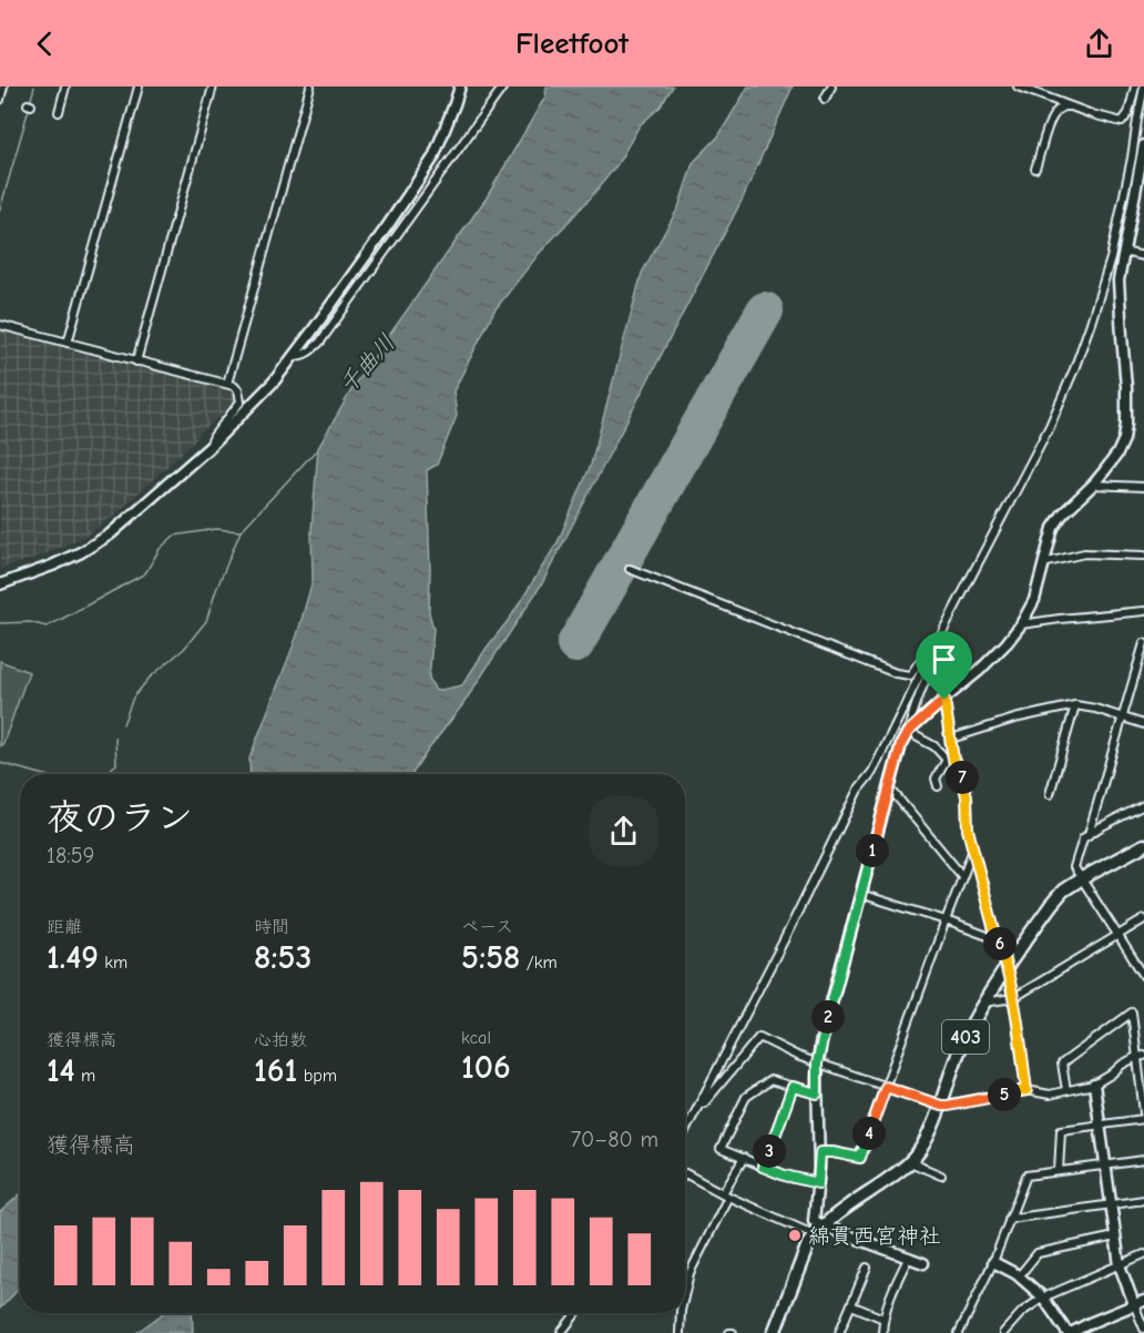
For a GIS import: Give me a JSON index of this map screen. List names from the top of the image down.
{
  "streets": {
    "highway": ["403"]
  },
  "water": ["千曲川"],
  "places": ["綿貫西宮神社"],
  "page": {
    "header": "Fleetfoot",
    "pins": [
      "7",
      "1",
      "6",
      "2",
      "5",
      "4",
      "3"
    ],
    "heading": ["夜のラン", "18:59"],
    "stats": [
      ["距離", "1.49 km"],
      ["時間", "8:53"],
      ["ペース", "5:58 /km"],
      ["獲得標高", "14 m"],
      ["心拍数", "161 bpm"],
      ["kcal", "106"]
    ],
    "chart": ["獲得標高", "70–80 m"]
  }
}
